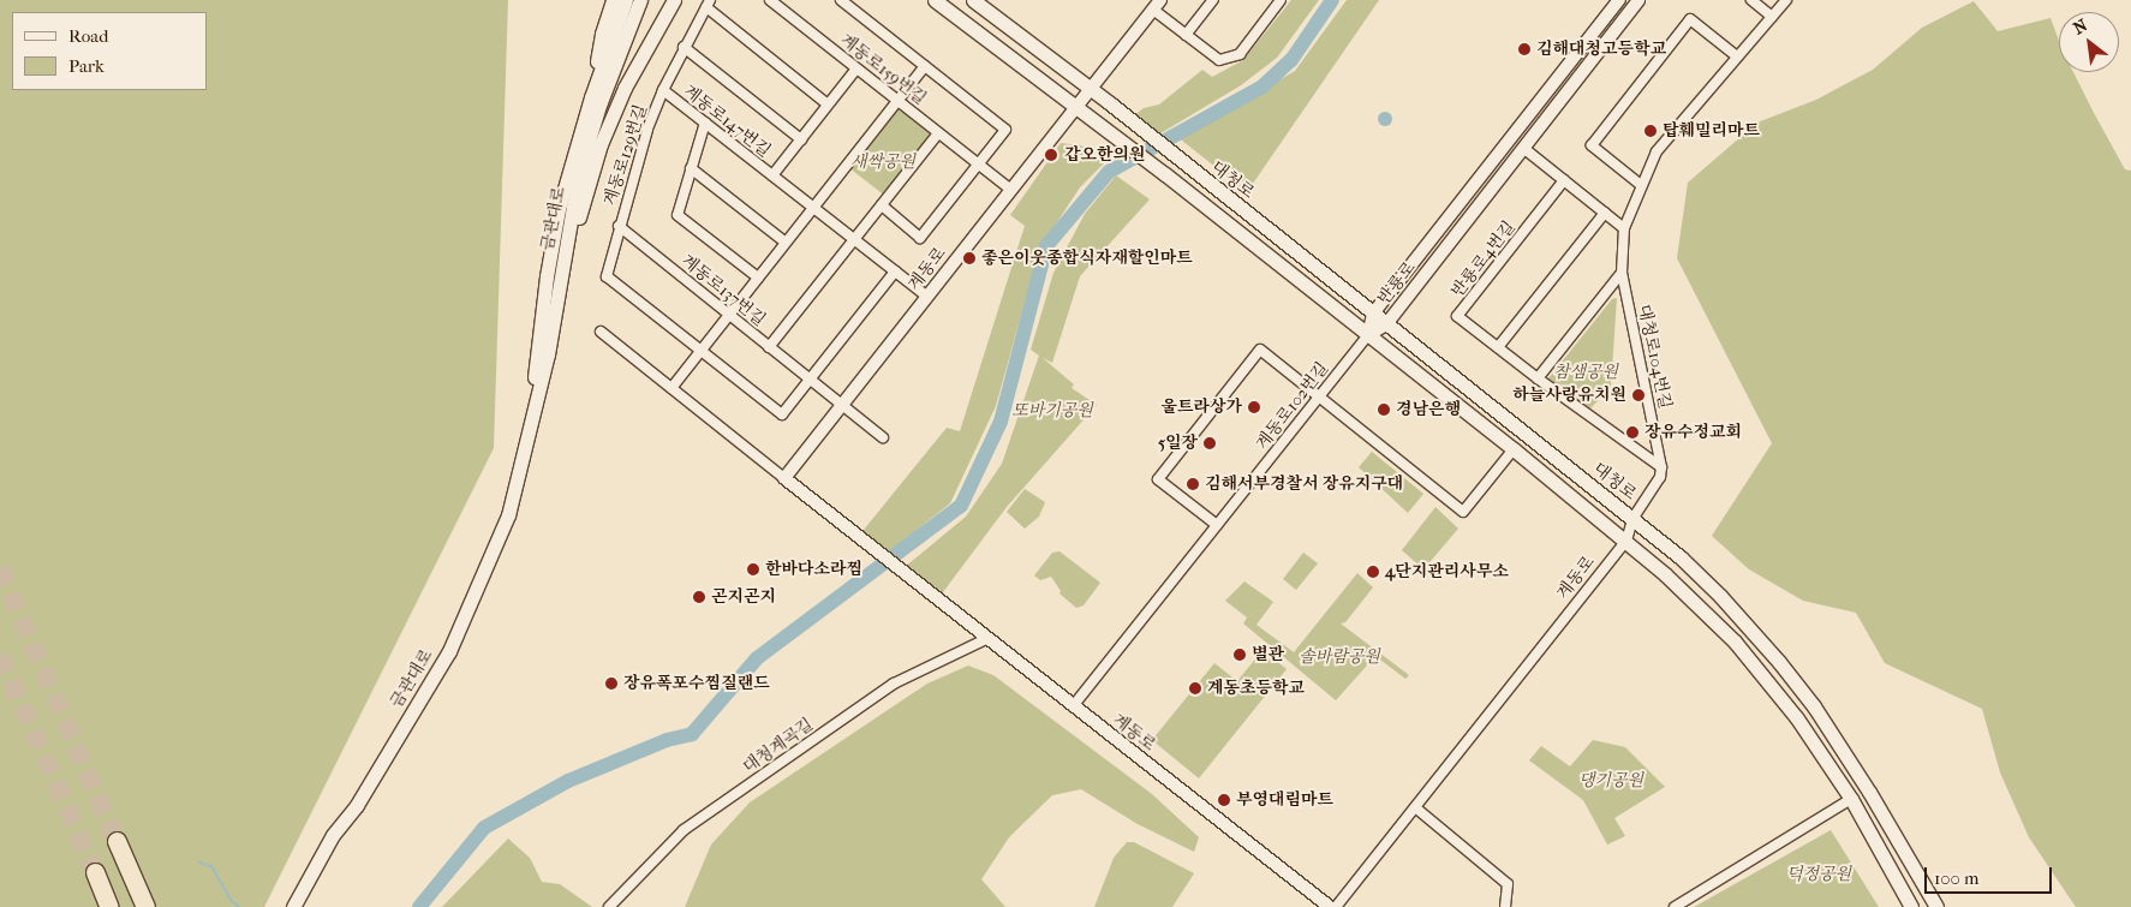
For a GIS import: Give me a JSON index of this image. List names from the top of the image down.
{
  "streets": {
    "main road": ["대청로", "금관대로"],
    "street": [
      "계동로159번길",
      "계동로147번길",
      "계동로129번길",
      "반룡로4번길",
      "계동로",
      "반룡로",
      "계동로137번길",
      "대청로104번길",
      "계동로102번길",
      "대청계곡길"
    ]
  },
  "crossings": [
    ["계동로159번길", "계동로147번길"],
    ["계동로159번길", "계동로"],
    ["계동로147번길", "계동로129번길"],
    ["계동로147번길", "계동로"],
    ["계동로129번길", "계동로137번길"],
    ["대청로", "계동로"],
    ["대청로", "반룡로"],
    ["반룡로4번길", "대청로104번길"],
    ["계동로", "계동로137번길"],
    ["계동로", "계동로102번길"],
    ["계동로", "대청계곡길"],
    ["반룡로", "계동로102번길"]
  ],
  "parks": [
    "새싹공원",
    "참샘공원",
    "또바기공원",
    "솔바람공원",
    "댕기공원",
    "덕정공원"
  ],
  "places": [
    "김해대청고등학교",
    "탑훼밀리마트",
    "갑오한의원",
    "좋은이웃종합식자재할인마트",
    "하늘사랑유치원",
    "울트라상가",
    "경남은행",
    "장유수정교회",
    "5일장",
    "김해서부경찰서 장유지구대",
    "한바다소라찜",
    "4단지관리사무소",
    "곤지곤지",
    "별관",
    "장유폭포수찜질랜드",
    "계동초등학교",
    "부영대림마트"
  ],
  "legend": ["Road", "Park"],
  "scale_bar": "100 m",
  "north": "top left"
}
